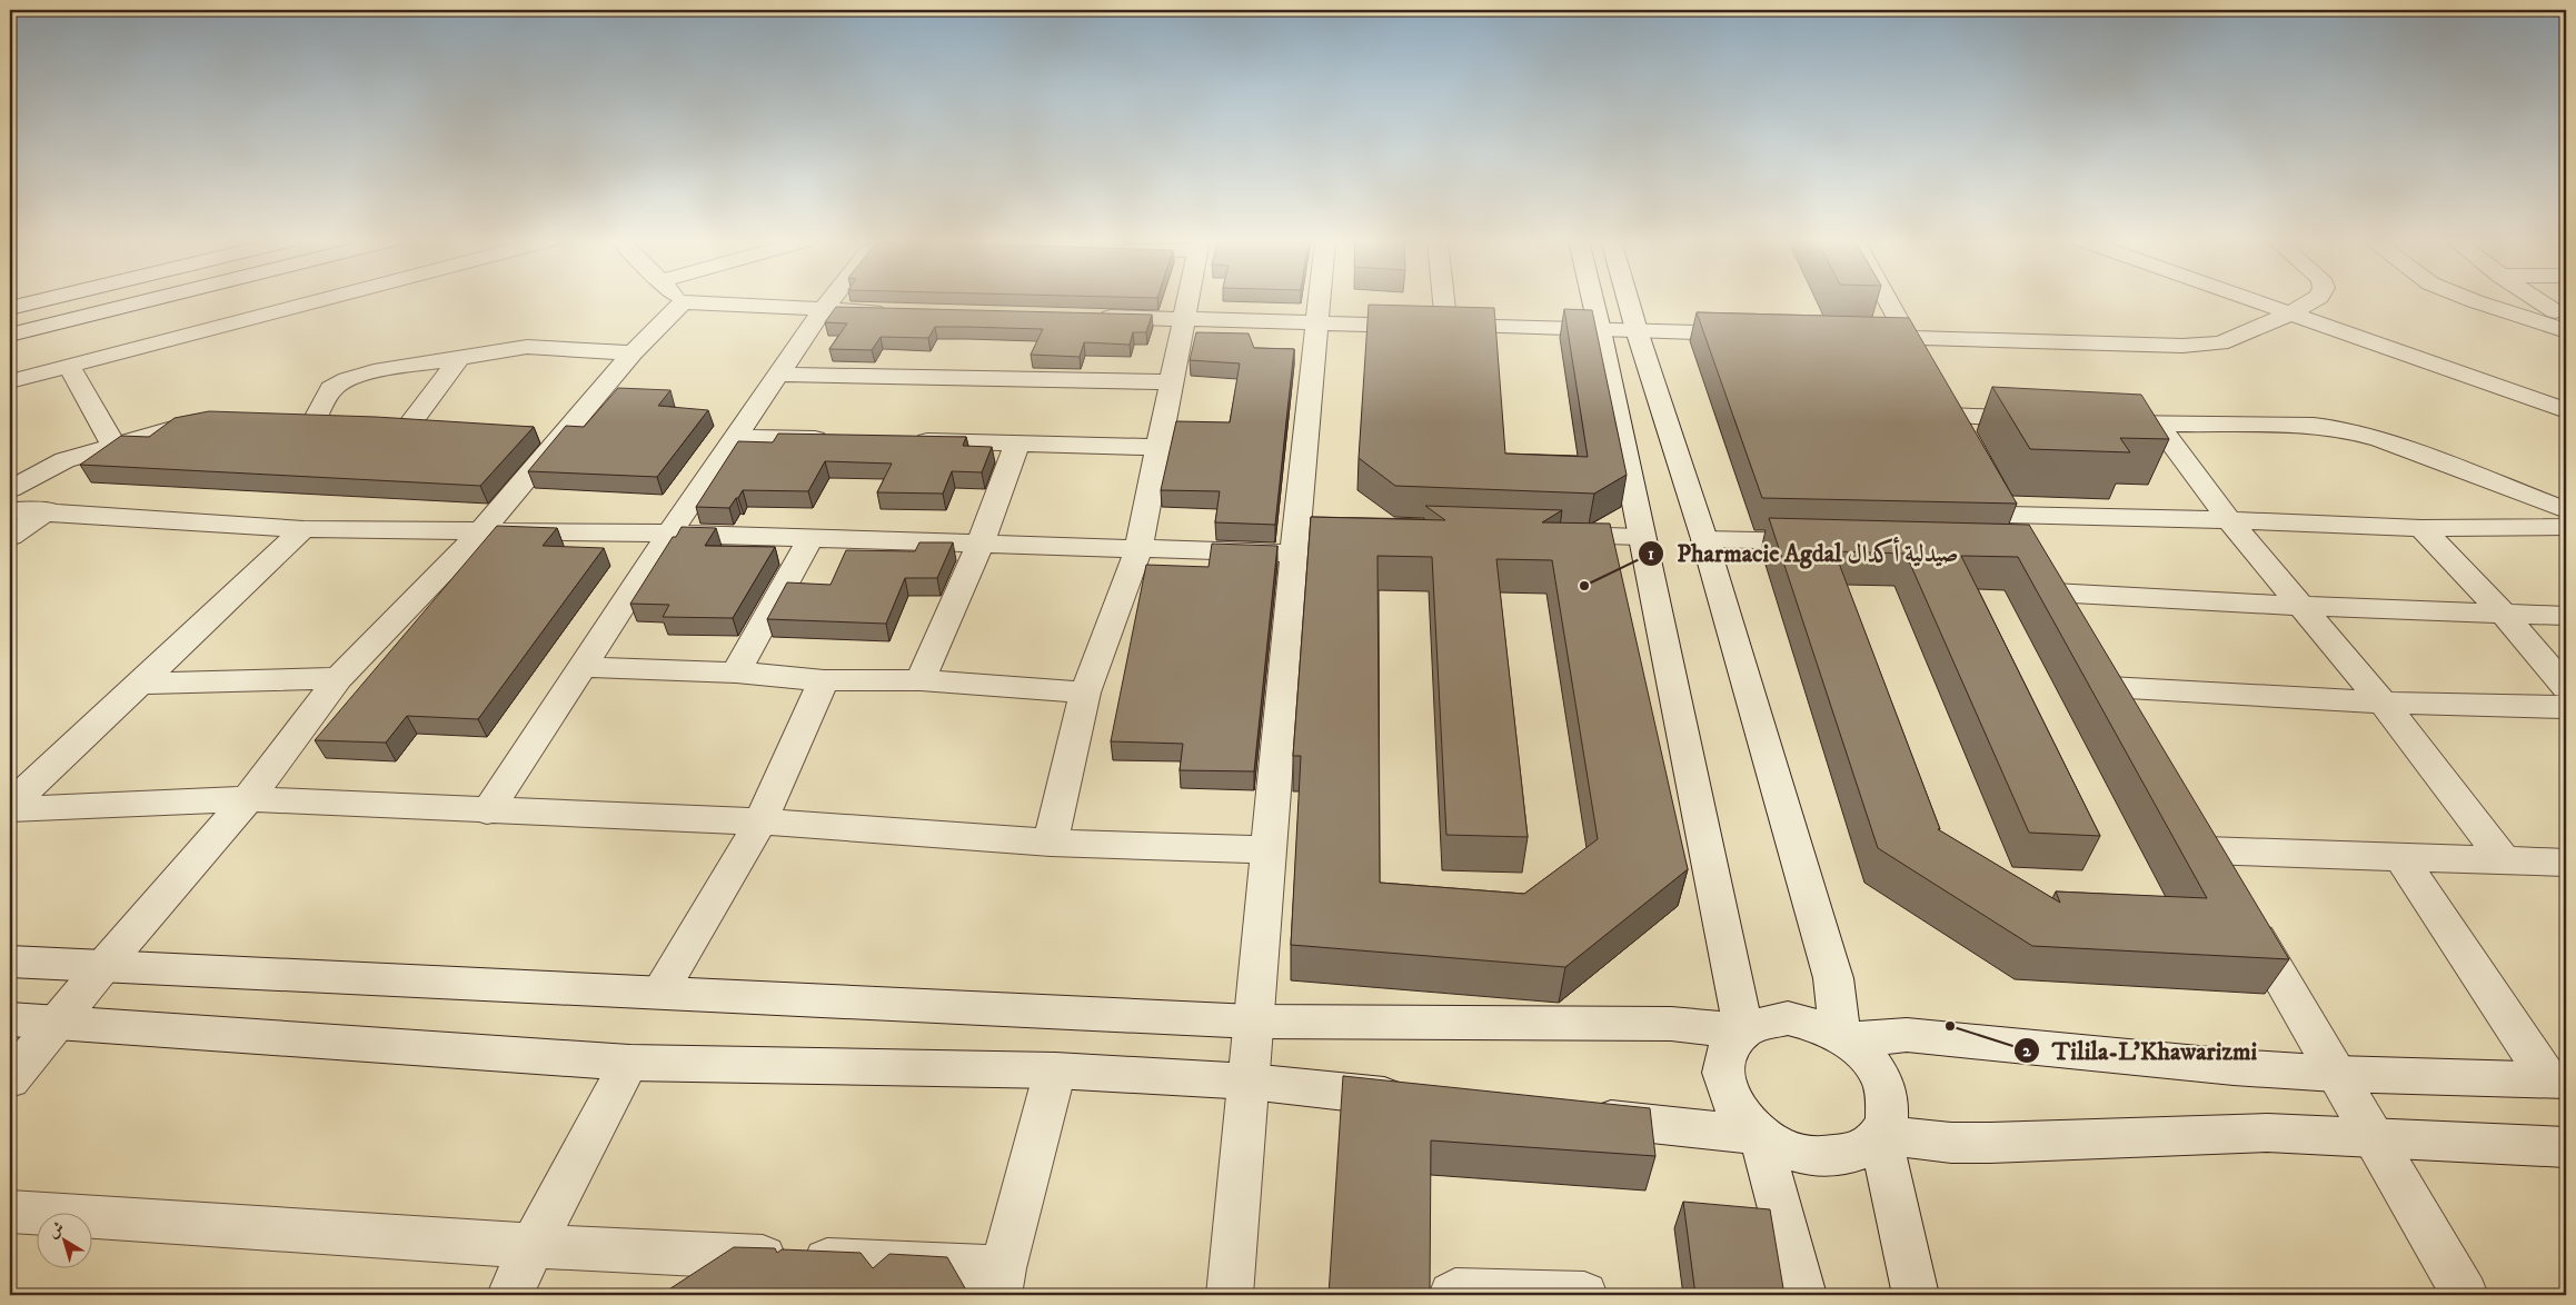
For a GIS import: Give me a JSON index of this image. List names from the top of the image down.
{
  "places": ["Pharmacie Agdal صيدلية أكدال", "Tilila-L'Khawarizmi"],
  "north": "top left"
}
